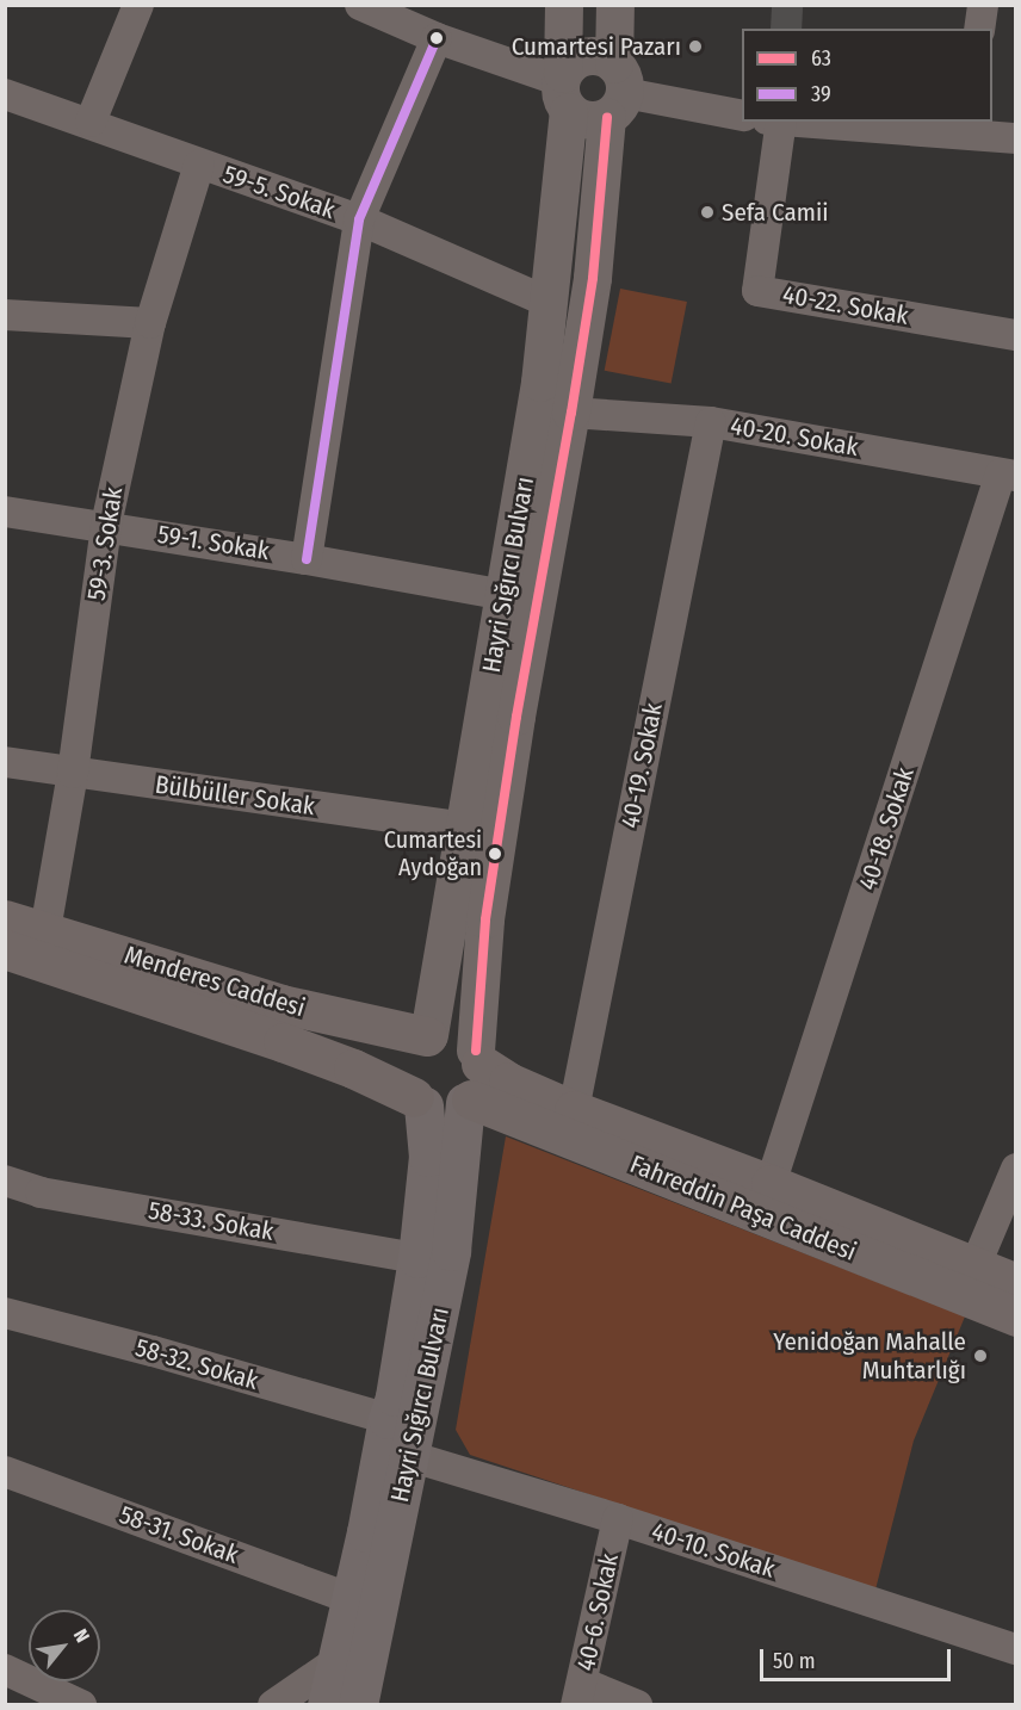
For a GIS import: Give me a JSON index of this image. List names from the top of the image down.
{
  "streets": {
    "main road": ["Hayri Sığırcı Bulvarı", "Menderes Caddesi", "Fahreddin Paşa Caddesi"],
    "street": [
      "59-5. Sokak",
      "40-22. Sokak",
      "40-20. Sokak",
      "59-1. Sokak",
      "59-3. Sokak",
      "40-19. Sokak",
      "Bülbüller Sokak",
      "40-18. Sokak",
      "58-33. Sokak",
      "58-32. Sokak",
      "58-31. Sokak",
      "40-10. Sokak",
      "40-6. Sokak"
    ]
  },
  "crossings": [
    ["59-5. Sokak", "59-3. Sokak"],
    ["59-5. Sokak", "Hayri Sığırcı Bulvarı"],
    ["40-20. Sokak", "Hayri Sığırcı Bulvarı"],
    ["40-20. Sokak", "40-19. Sokak"],
    ["40-20. Sokak", "40-18. Sokak"],
    ["59-1. Sokak", "59-3. Sokak"],
    ["59-1. Sokak", "Hayri Sığırcı Bulvarı"],
    ["59-3. Sokak", "Bülbüller Sokak"],
    ["59-3. Sokak", "Menderes Caddesi"],
    ["Hayri Sığırcı Bulvarı", "Bülbüller Sokak"],
    ["Hayri Sığırcı Bulvarı", "Menderes Caddesi"],
    ["Hayri Sığırcı Bulvarı", "Fahreddin Paşa Caddesi"],
    ["Hayri Sığırcı Bulvarı", "58-33. Sokak"],
    ["Hayri Sığırcı Bulvarı", "58-32. Sokak"],
    ["Hayri Sığırcı Bulvarı", "58-31. Sokak"],
    ["Hayri Sığırcı Bulvarı", "40-10. Sokak"],
    ["40-19. Sokak", "Fahreddin Paşa Caddesi"],
    ["40-18. Sokak", "Fahreddin Paşa Caddesi"],
    ["Menderes Caddesi", "Fahreddin Paşa Caddesi"],
    ["40-10. Sokak", "40-6. Sokak"]
  ],
  "places": [
    "Cumartesi Pazarı",
    "Sefa Camii",
    "Cumartesi Aydoğan",
    "Yenidoğan Mahalle Muhtarlığı"
  ],
  "lines": ["transit line 39", "transit line 63"],
  "legend": ["63", "39"],
  "scale_bar": "50 m",
  "north": "top right"
}
